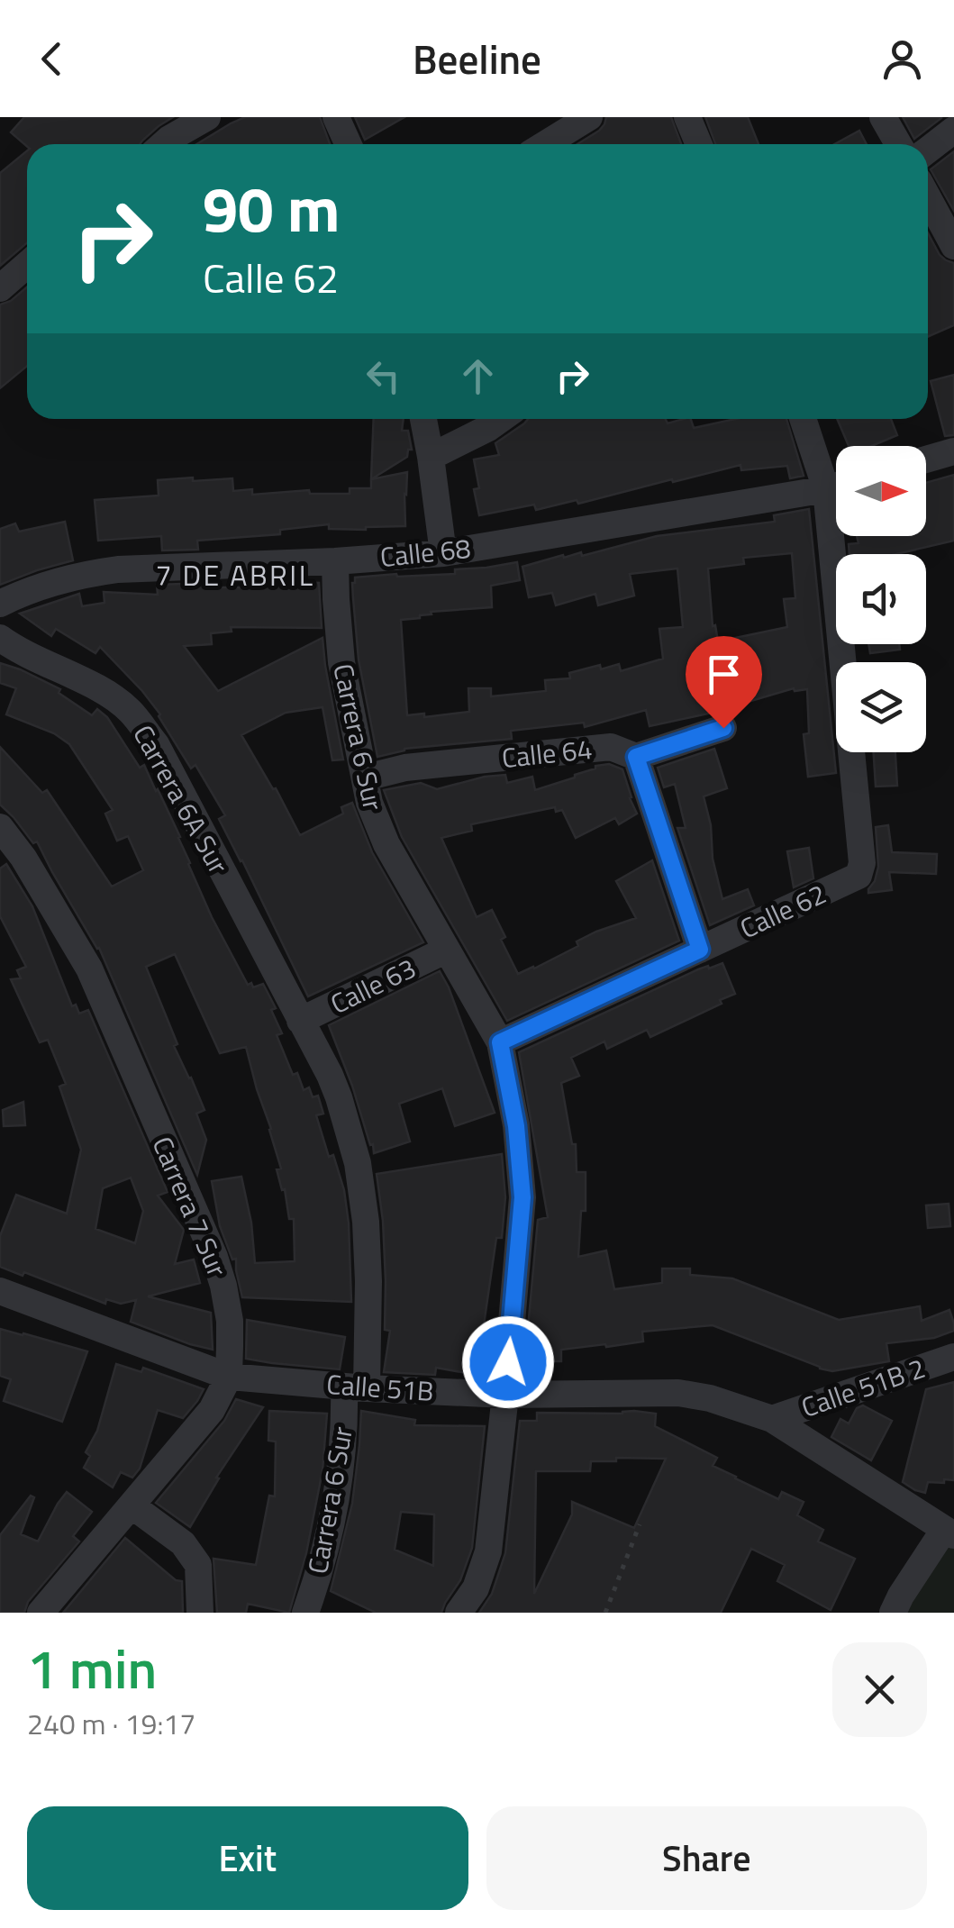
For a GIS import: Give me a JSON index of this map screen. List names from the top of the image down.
{
  "streets": {
    "street": [
      "Calle 68",
      "Carrera 6 Sur",
      "Calle 64",
      "Carrera 6A Sur",
      "Calle 62",
      "Calle 63",
      "Carrera 7 Sur",
      "Calle 51B",
      "Calle 51B 2"
    ]
  },
  "crossings": [
    ["Calle 68", "Carrera 6 Sur"],
    ["Carrera 6 Sur", "Calle 64"],
    ["Carrera 6 Sur", "Carrera 6A Sur"],
    ["Carrera 6 Sur", "Calle 62"],
    ["Carrera 6 Sur", "Calle 63"],
    ["Carrera 6 Sur", "Calle 51B"],
    ["Carrera 6A Sur", "Calle 63"],
    ["Carrera 7 Sur", "Calle 51B"],
    ["Calle 51B", "Calle 51B 2"]
  ],
  "districts": ["7 DE ABRIL"],
  "north": "right",
  "page": {
    "header": "Beeline",
    "turn": ["90 m", "Calle 62"],
    "heading": ["1 min", "240 m · 19:17"],
    "buttons": ["Exit", "Share"]
  }
}
